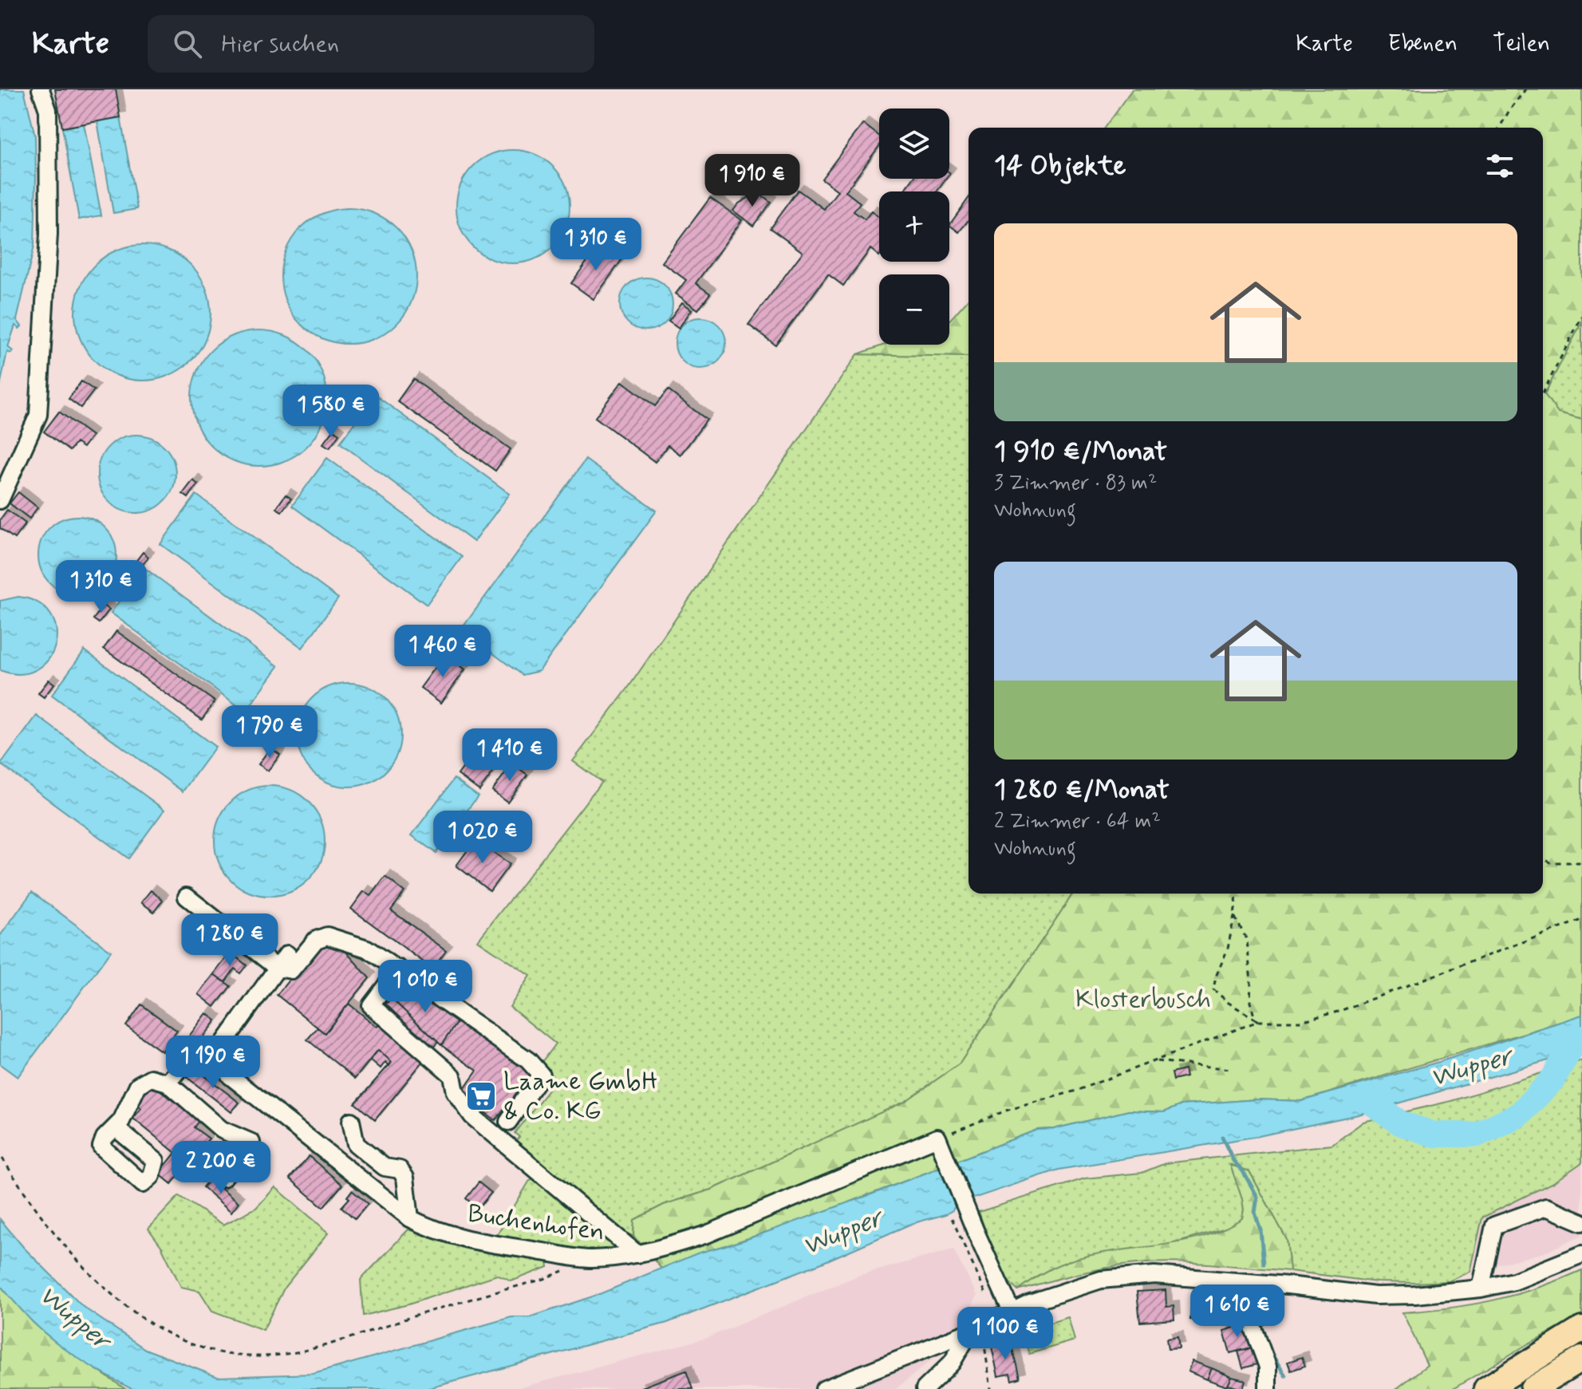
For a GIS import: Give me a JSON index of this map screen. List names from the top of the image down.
{
  "streets": {
    "street": ["Buchenhofen"]
  },
  "water": ["Wupper"],
  "parks": ["Klosterbusch"],
  "places": {
    "supermarket": ["Laame GmbH & Co. KG"]
  },
  "page": {
    "header": "Karte",
    "search": "Hier suchen",
    "nav": ["Karte", "Ebenen", "Teilen"],
    "map_buttons": ["+", "−"],
    "heading": "14 Objekte",
    "price": [
      "1 910 €",
      "1 310 €",
      "1 580 €",
      "1 310 €",
      "1 460 €",
      "1 790 €",
      "1 410 €",
      "1 020 €",
      "1 280 €",
      "1 010 €",
      "1 190 €",
      "2 200 €",
      "1 610 €",
      "1 100 €"
    ],
    "list": [
      {
        "name": "1 910 €/Monat",
        "note": "3 Zimmer · 83 m² · Wohnung"
      },
      {
        "name": "1 280 €/Monat",
        "note": "2 Zimmer · 64 m² · Wohnung"
      }
    ]
  }
}
